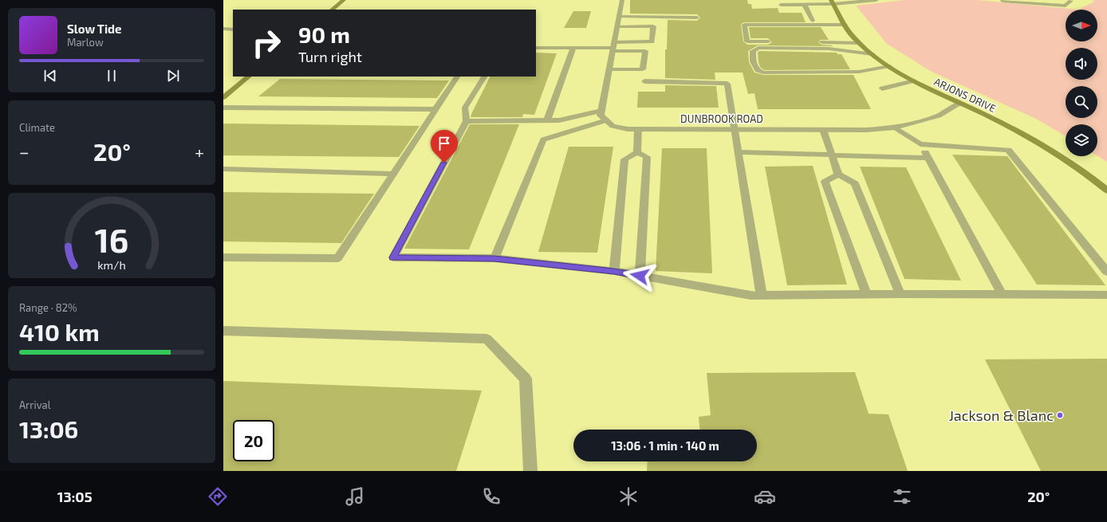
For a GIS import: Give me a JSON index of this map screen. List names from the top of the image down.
{
  "streets": {
    "street": ["ARJONS DRIVE", "DUNBROOK ROAD"]
  },
  "crossings": [
    ["ARJONS DRIVE", "DUNBROOK ROAD"]
  ],
  "places": ["Jackson & Blanc"],
  "north": "right",
  "page": {
    "turn": ["90 m", "Turn right"],
    "song": ["Slow Tide", "Marlow"],
    "tile": [
      "Climate",
      ["Range · 82%", "410 km"],
      ["Arrival", "13:06"]
    ],
    "heat": ["−", "20°", "+"],
    "limit": "20",
    "trip": "13:06 · 1 min · 140 m",
    "tabs": ["13:05", "20°"],
    "gauge": ["16", "km/h"]
  }
}
